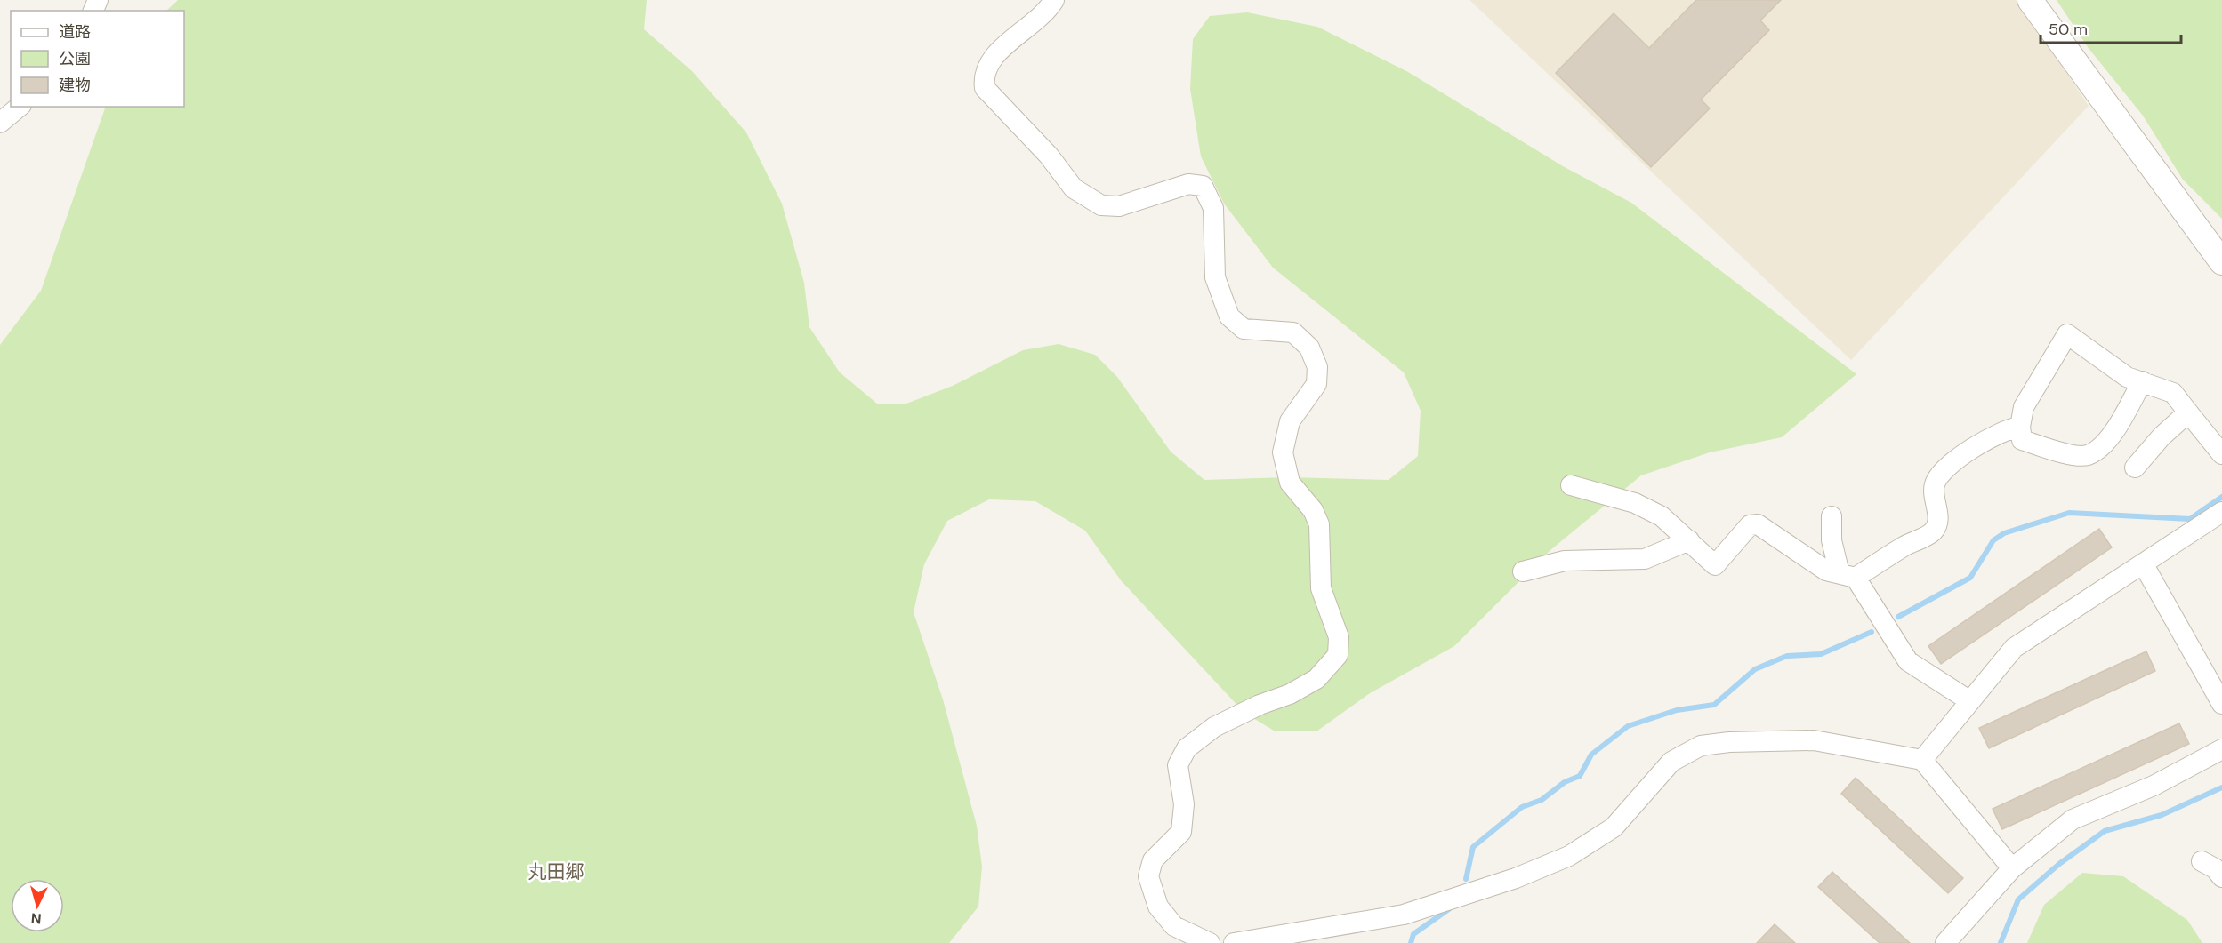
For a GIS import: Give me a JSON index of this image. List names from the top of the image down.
{
  "districts": ["丸田郷"],
  "legend": ["道路", "公園", "建物"],
  "scale_bar": "50 m",
  "north": "bottom"
}
